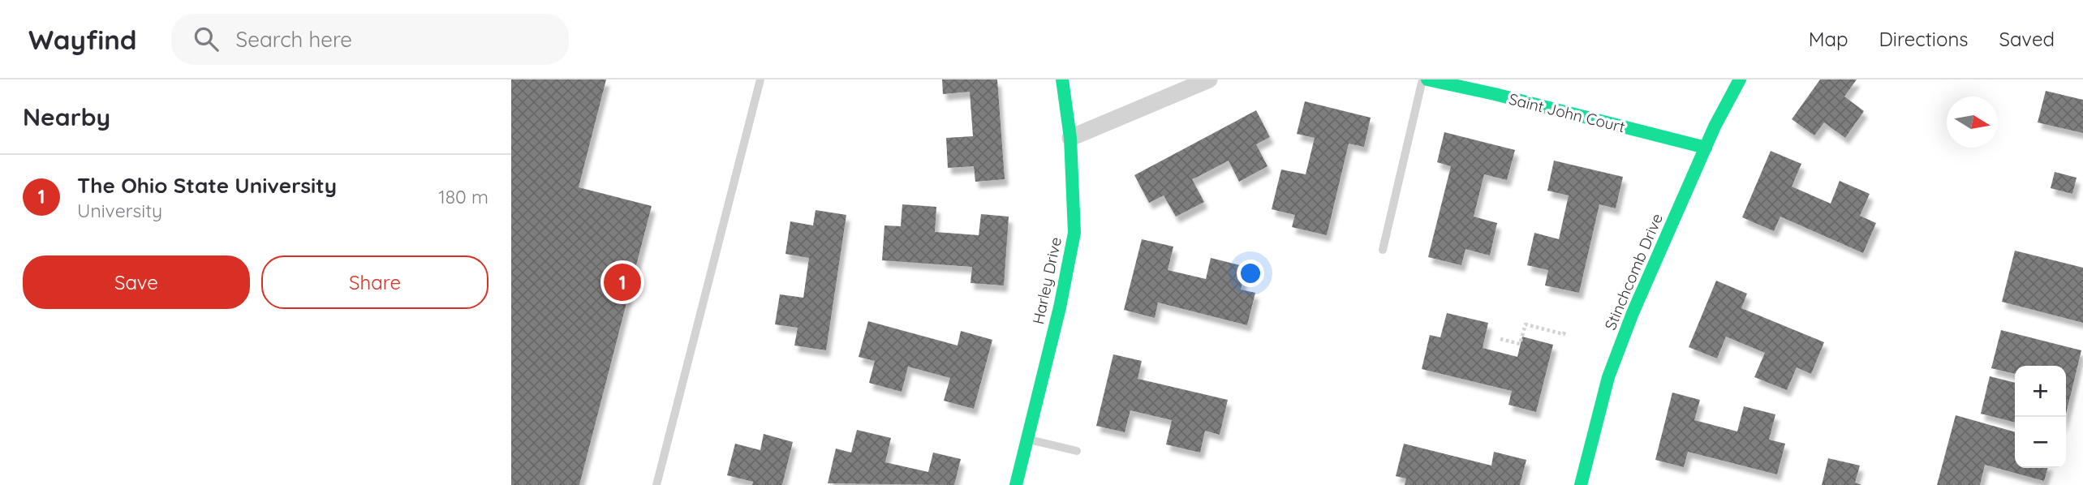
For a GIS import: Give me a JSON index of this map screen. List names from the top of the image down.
{
  "streets": {
    "street": ["Saint John Court", "Stinchcomb Drive", "Harley Drive"]
  },
  "crossings": [
    ["Saint John Court", "Stinchcomb Drive"]
  ],
  "north": "right",
  "page": {
    "header": "Wayfind",
    "search": "Search here",
    "nav": ["Map", "Directions", "Saved"],
    "heading": "Nearby",
    "list": [
      {
        "mark": "1",
        "name": "The Ohio State University",
        "note": "University",
        "value": "180 m"
      }
    ],
    "buttons": ["Save", "Share"],
    "pins": "1",
    "map_buttons": ["+", "−"]
  }
}
